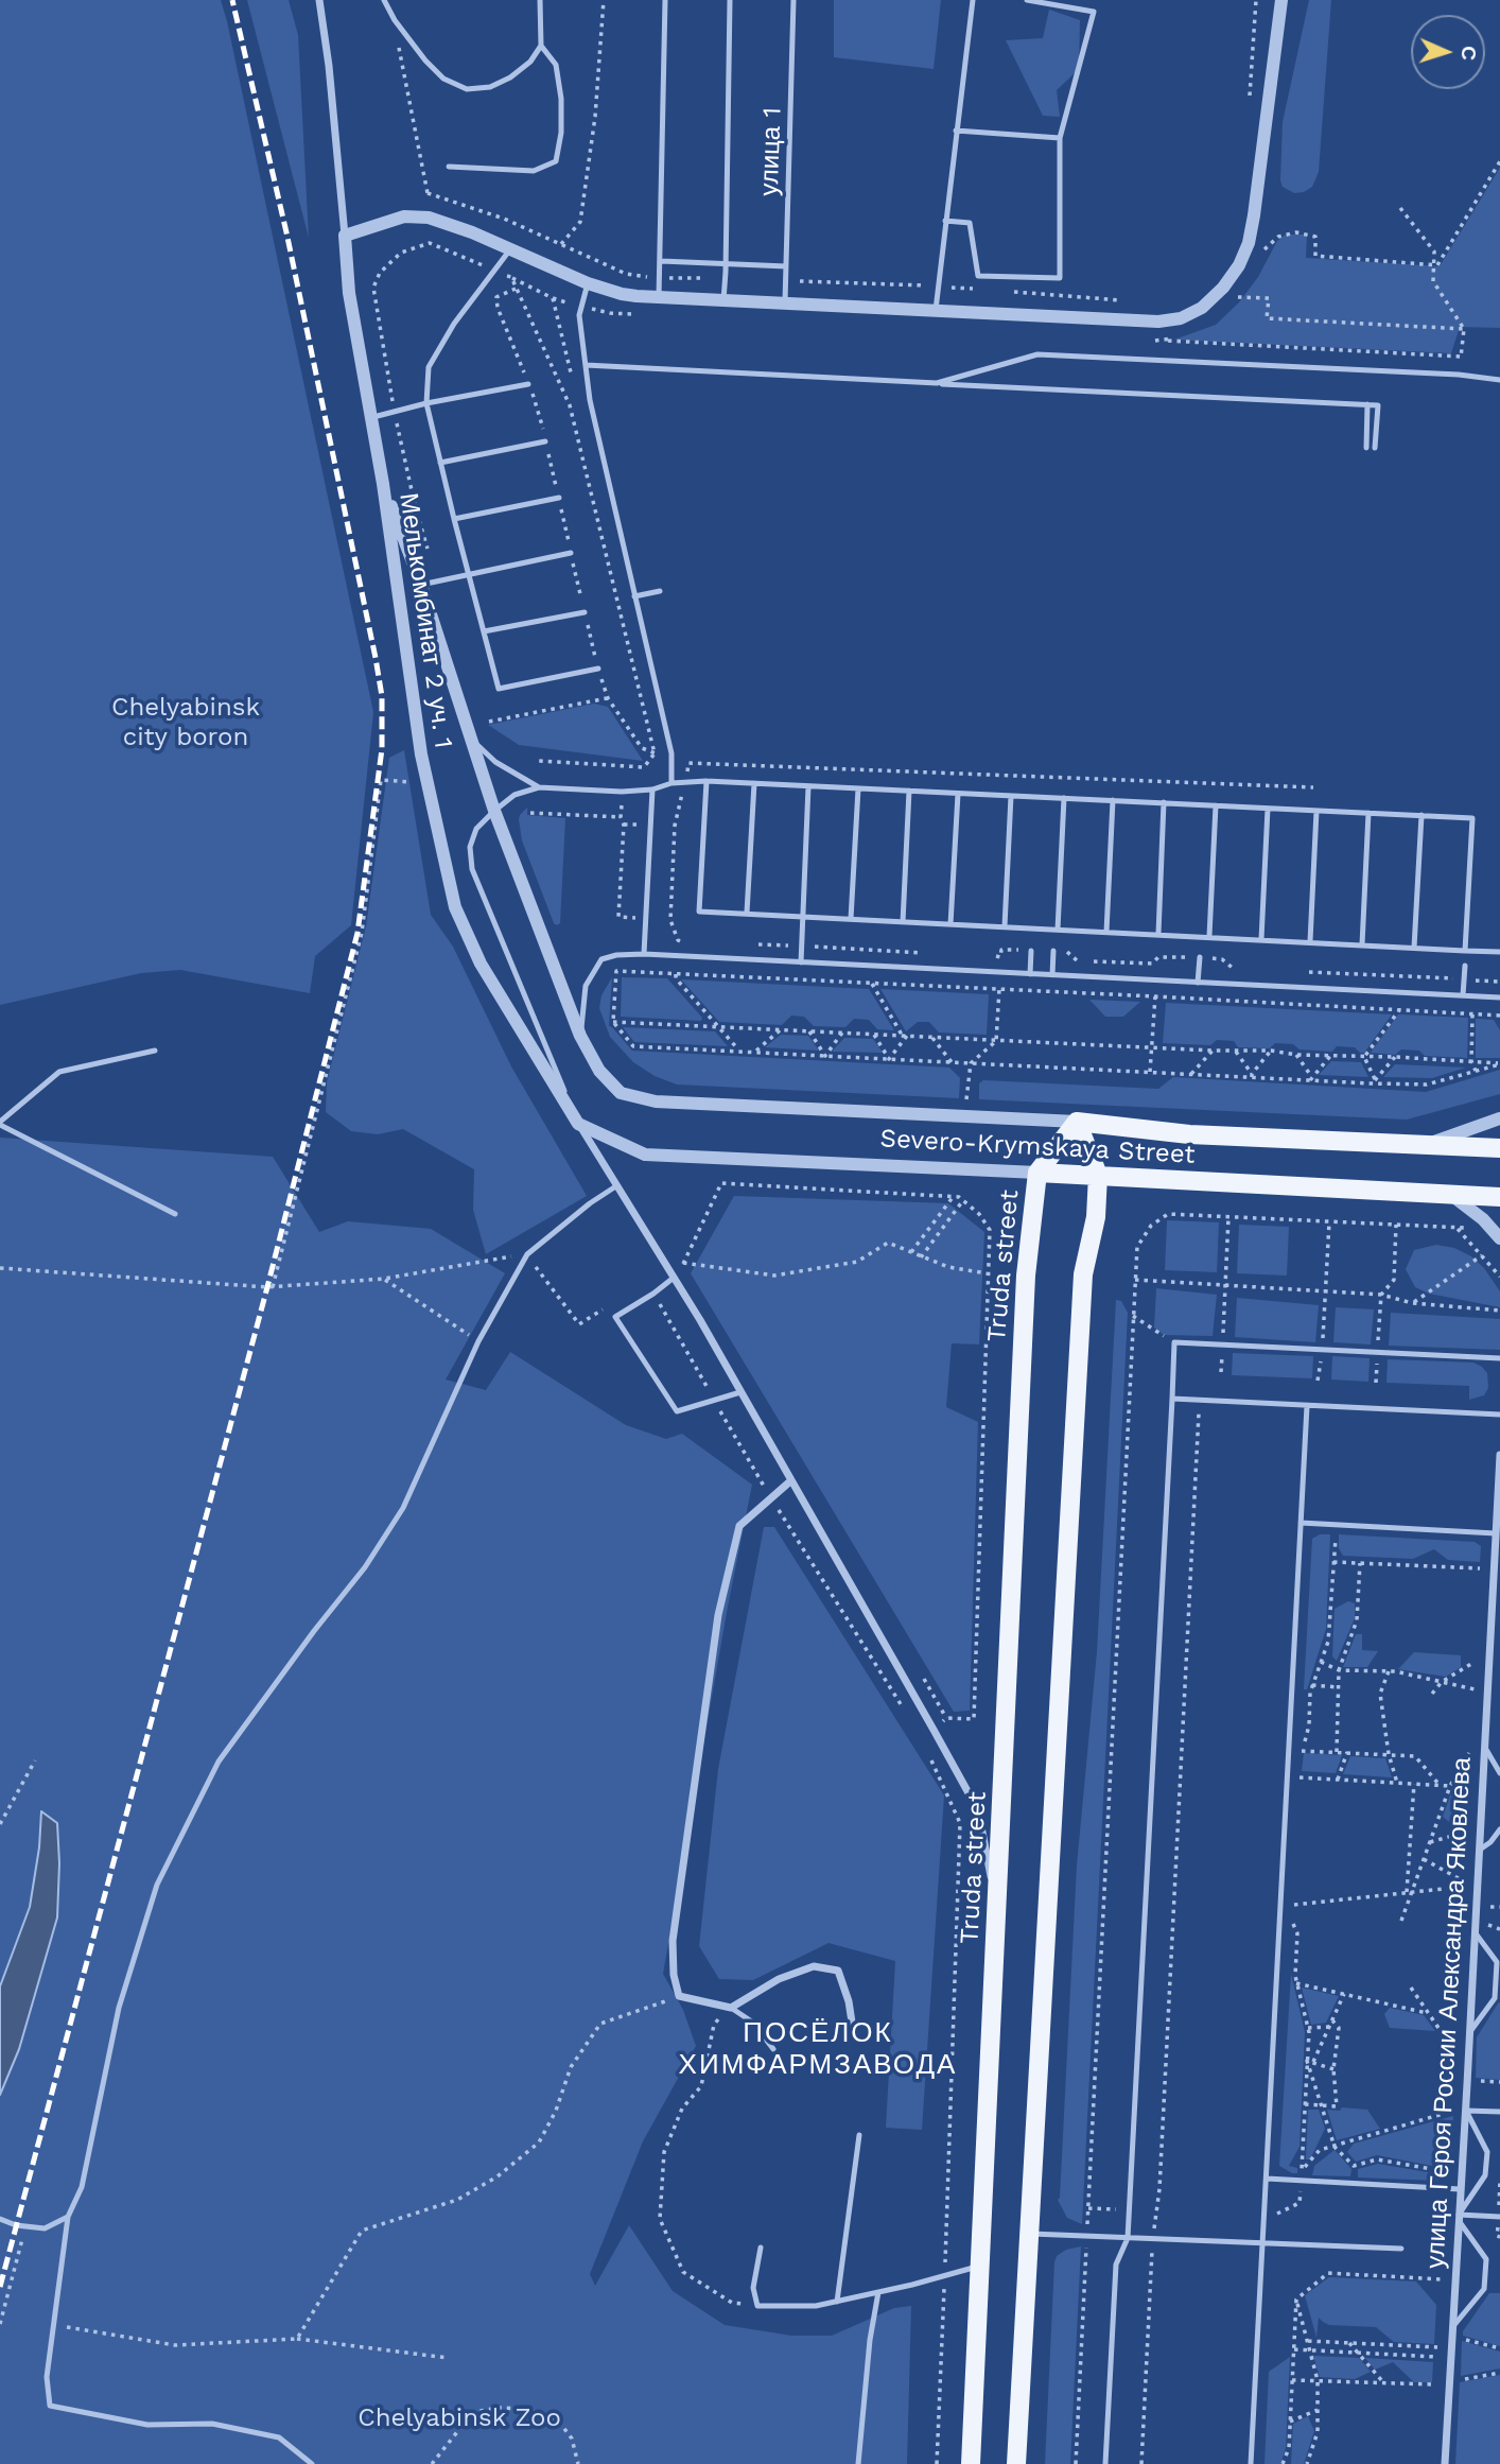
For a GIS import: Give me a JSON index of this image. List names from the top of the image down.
{
  "streets": {
    "main road": ["Severo-Krymskaya Street", "Truda street"],
    "street": ["Мелькомбинат 2 уч. 1", "улица Героя России Александра Яковлева"],
    "lane": ["улица 1"]
  },
  "crossings": [
    ["Мелькомбинат 2 уч. 1", "Severo-Krymskaya Street"],
    ["Severo-Krymskaya Street", "Truda street"]
  ],
  "districts": ["ПОСЁЛОК ХИМФАРМЗАВОДА"],
  "parks": ["Chelyabinsk city boron", "Chelyabinsk Zoo"],
  "north": "right"
}
